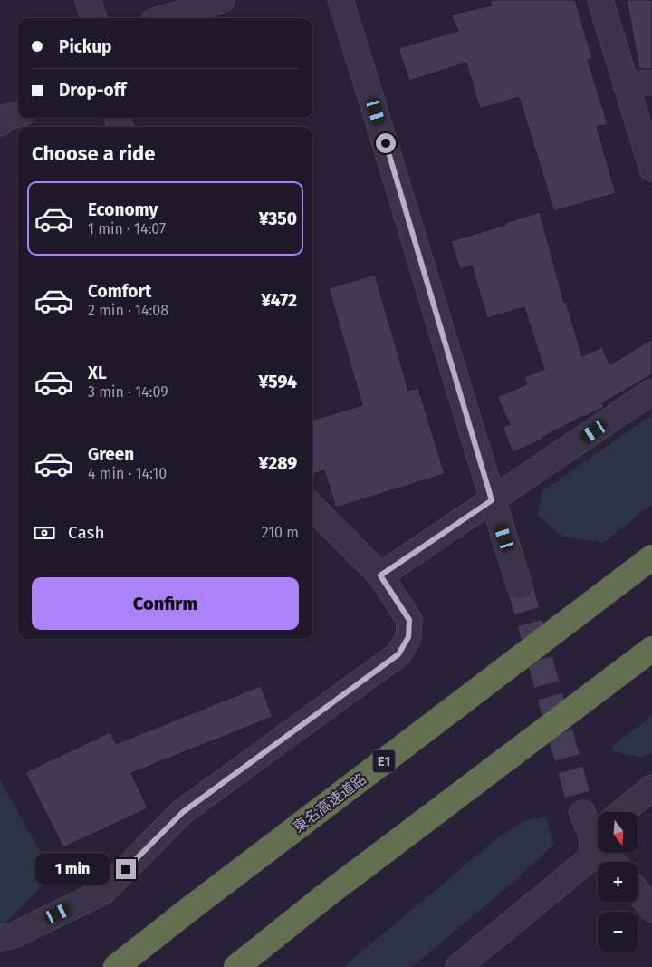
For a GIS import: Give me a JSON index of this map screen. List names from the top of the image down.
{
  "streets": {
    "highway": ["E1", "東名高速道路"]
  },
  "north": "bottom",
  "page": {
    "banner": ["Pickup", "Drop-off"],
    "heading": "Choose a ride",
    "list": [
      {
        "name": "Economy",
        "note": "1 min · 14:07",
        "value": "¥350"
      },
      {
        "name": "Comfort",
        "note": "2 min · 14:08",
        "value": "¥472"
      },
      {
        "name": "XL",
        "note": "3 min · 14:09",
        "value": "¥594"
      },
      {
        "name": "Green",
        "note": "4 min · 14:10",
        "value": "¥289"
      }
    ],
    "pay": ["Cash", "210 m"],
    "buttons": "Confirm",
    "map_buttons": ["+", "−"],
    "bubble": "1 min"
  }
}
